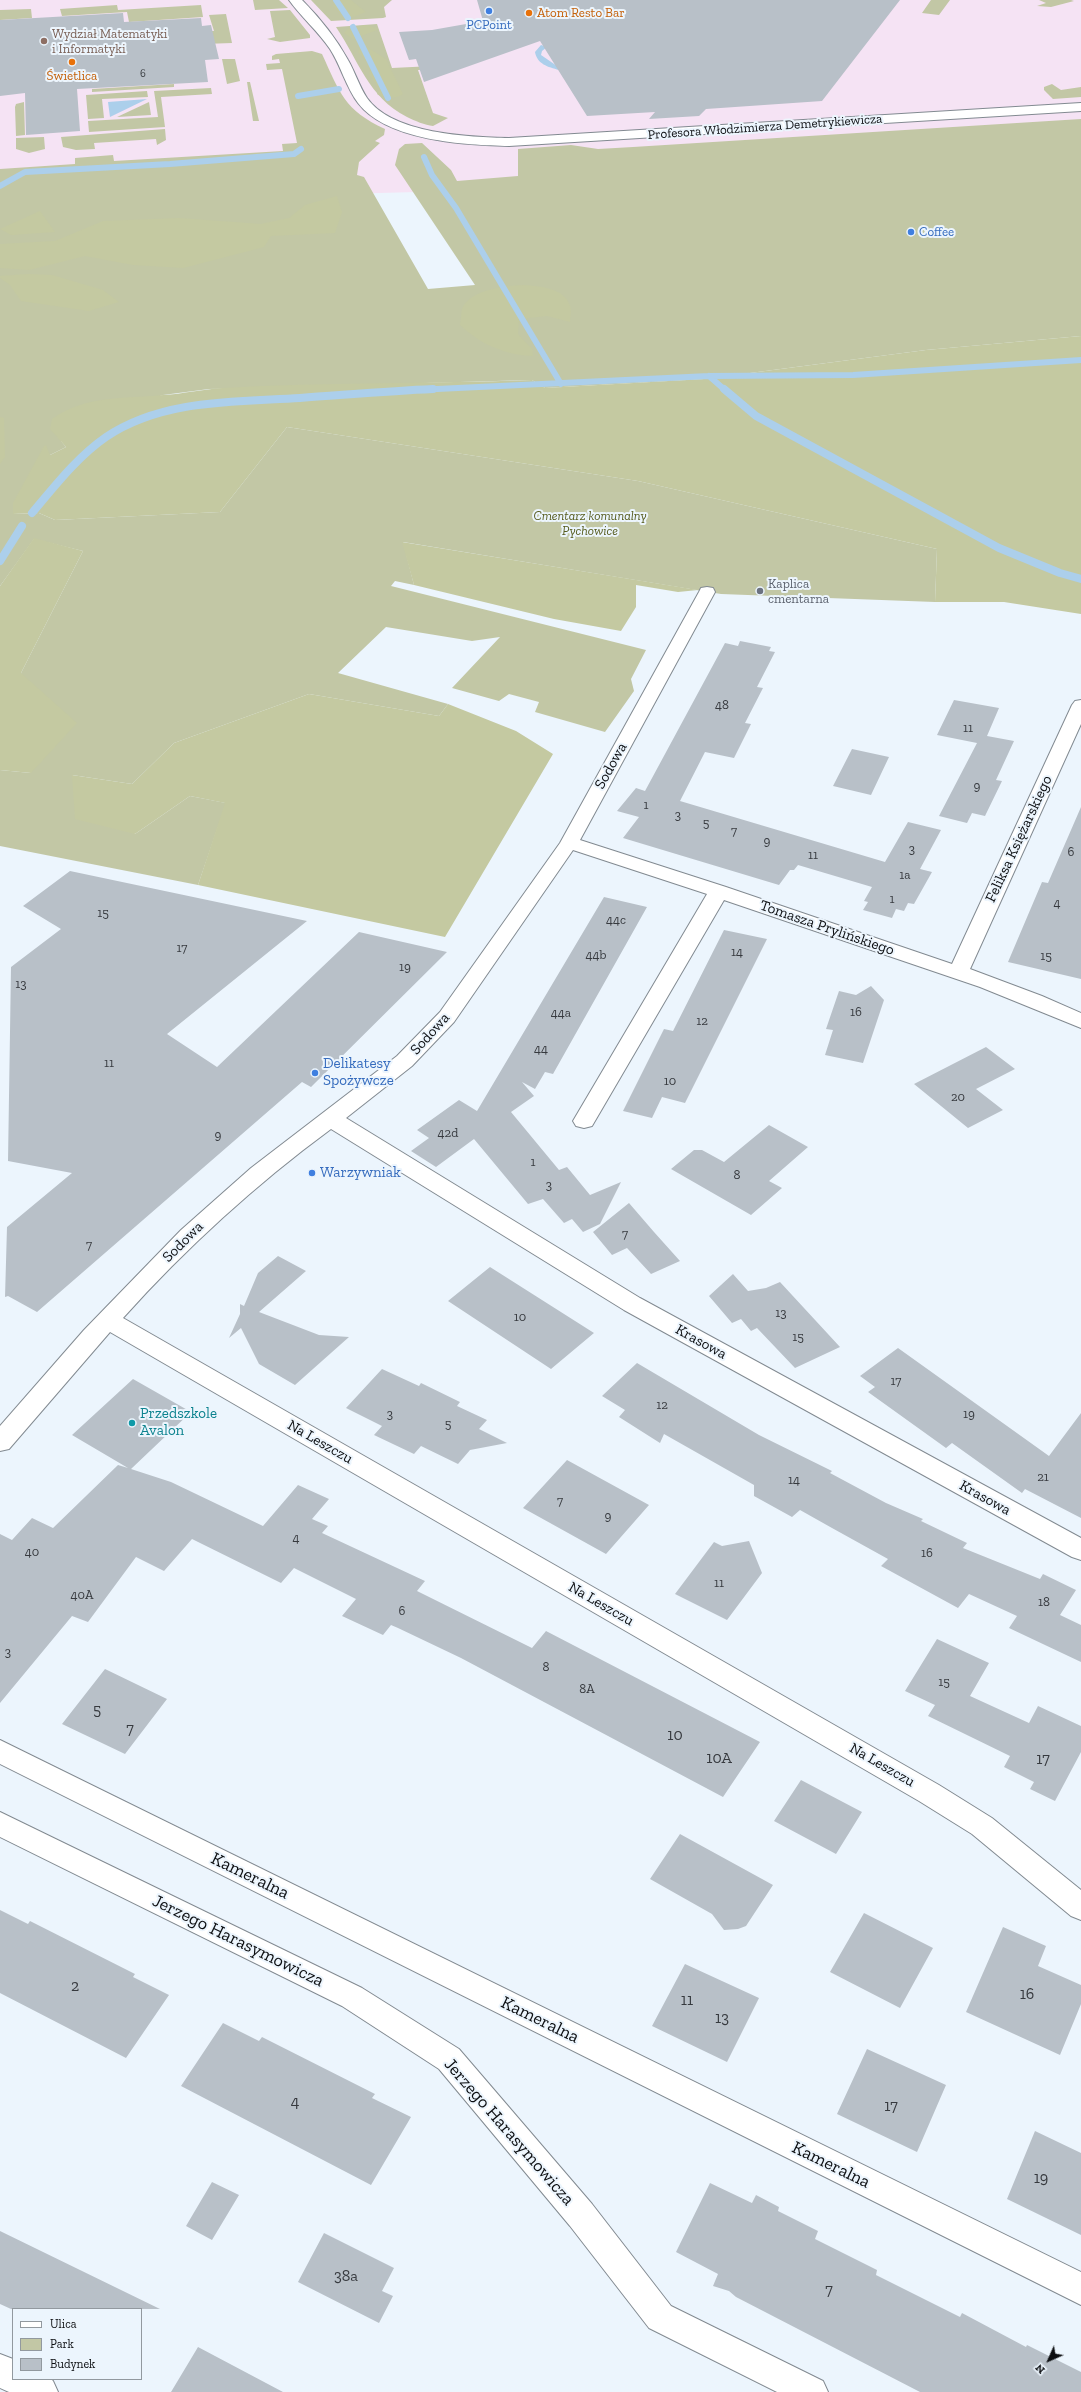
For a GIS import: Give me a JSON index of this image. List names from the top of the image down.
{
  "streets": {
    "street": [
      "Profesora Włodzimierza Demetrykiewicza",
      "Sodowa",
      "Feliksa Księżarskiego",
      "Tomasza Prylińskiego",
      "Krasowa",
      "Na Leszczu",
      "Kameralna",
      "Jerzego Harasymowicza"
    ]
  },
  "crossings": [
    ["Sodowa", "Tomasza Prylińskiego"],
    ["Sodowa", "Krasowa"],
    ["Sodowa", "Na Leszczu"],
    ["Feliksa Księżarskiego", "Tomasza Prylińskiego"]
  ],
  "parks": ["Cmentarz komunalny Pychowice"],
  "places": [
    "PCPoint",
    "Atom Resto Bar",
    "Wydział Matematyki i Informatyki",
    "Świetlica",
    "Coffee",
    "Kaplica cmentarna",
    "Delikatesy Spożywcze",
    "Warzywniak",
    "Przedszkole Avalon"
  ],
  "house_numbers": [
    "6",
    "48",
    "11",
    "9",
    "1",
    "3",
    "5",
    "7",
    "9",
    "3",
    "6",
    "11",
    "1a",
    "1",
    "4",
    "15",
    "44c",
    "17",
    "14",
    "44b",
    "15",
    "19",
    "13",
    "16",
    "44a",
    "12",
    "44",
    "11",
    "10",
    "20",
    "42d",
    "9",
    "1",
    "8",
    "3",
    "7",
    "7",
    "13",
    "10",
    "15",
    "17",
    "12",
    "3",
    "19",
    "5",
    "21",
    "14",
    "7",
    "9",
    "4",
    "40",
    "16",
    "11",
    "40A",
    "18",
    "6",
    "3",
    "8",
    "15",
    "8A",
    "5",
    "7",
    "10",
    "10A",
    "17",
    "2",
    "16",
    "11",
    "13",
    "4",
    "17",
    "19",
    "38a",
    "7"
  ],
  "legend": ["Ulica", "Park", "Budynek"],
  "north": "bottom left"
}
